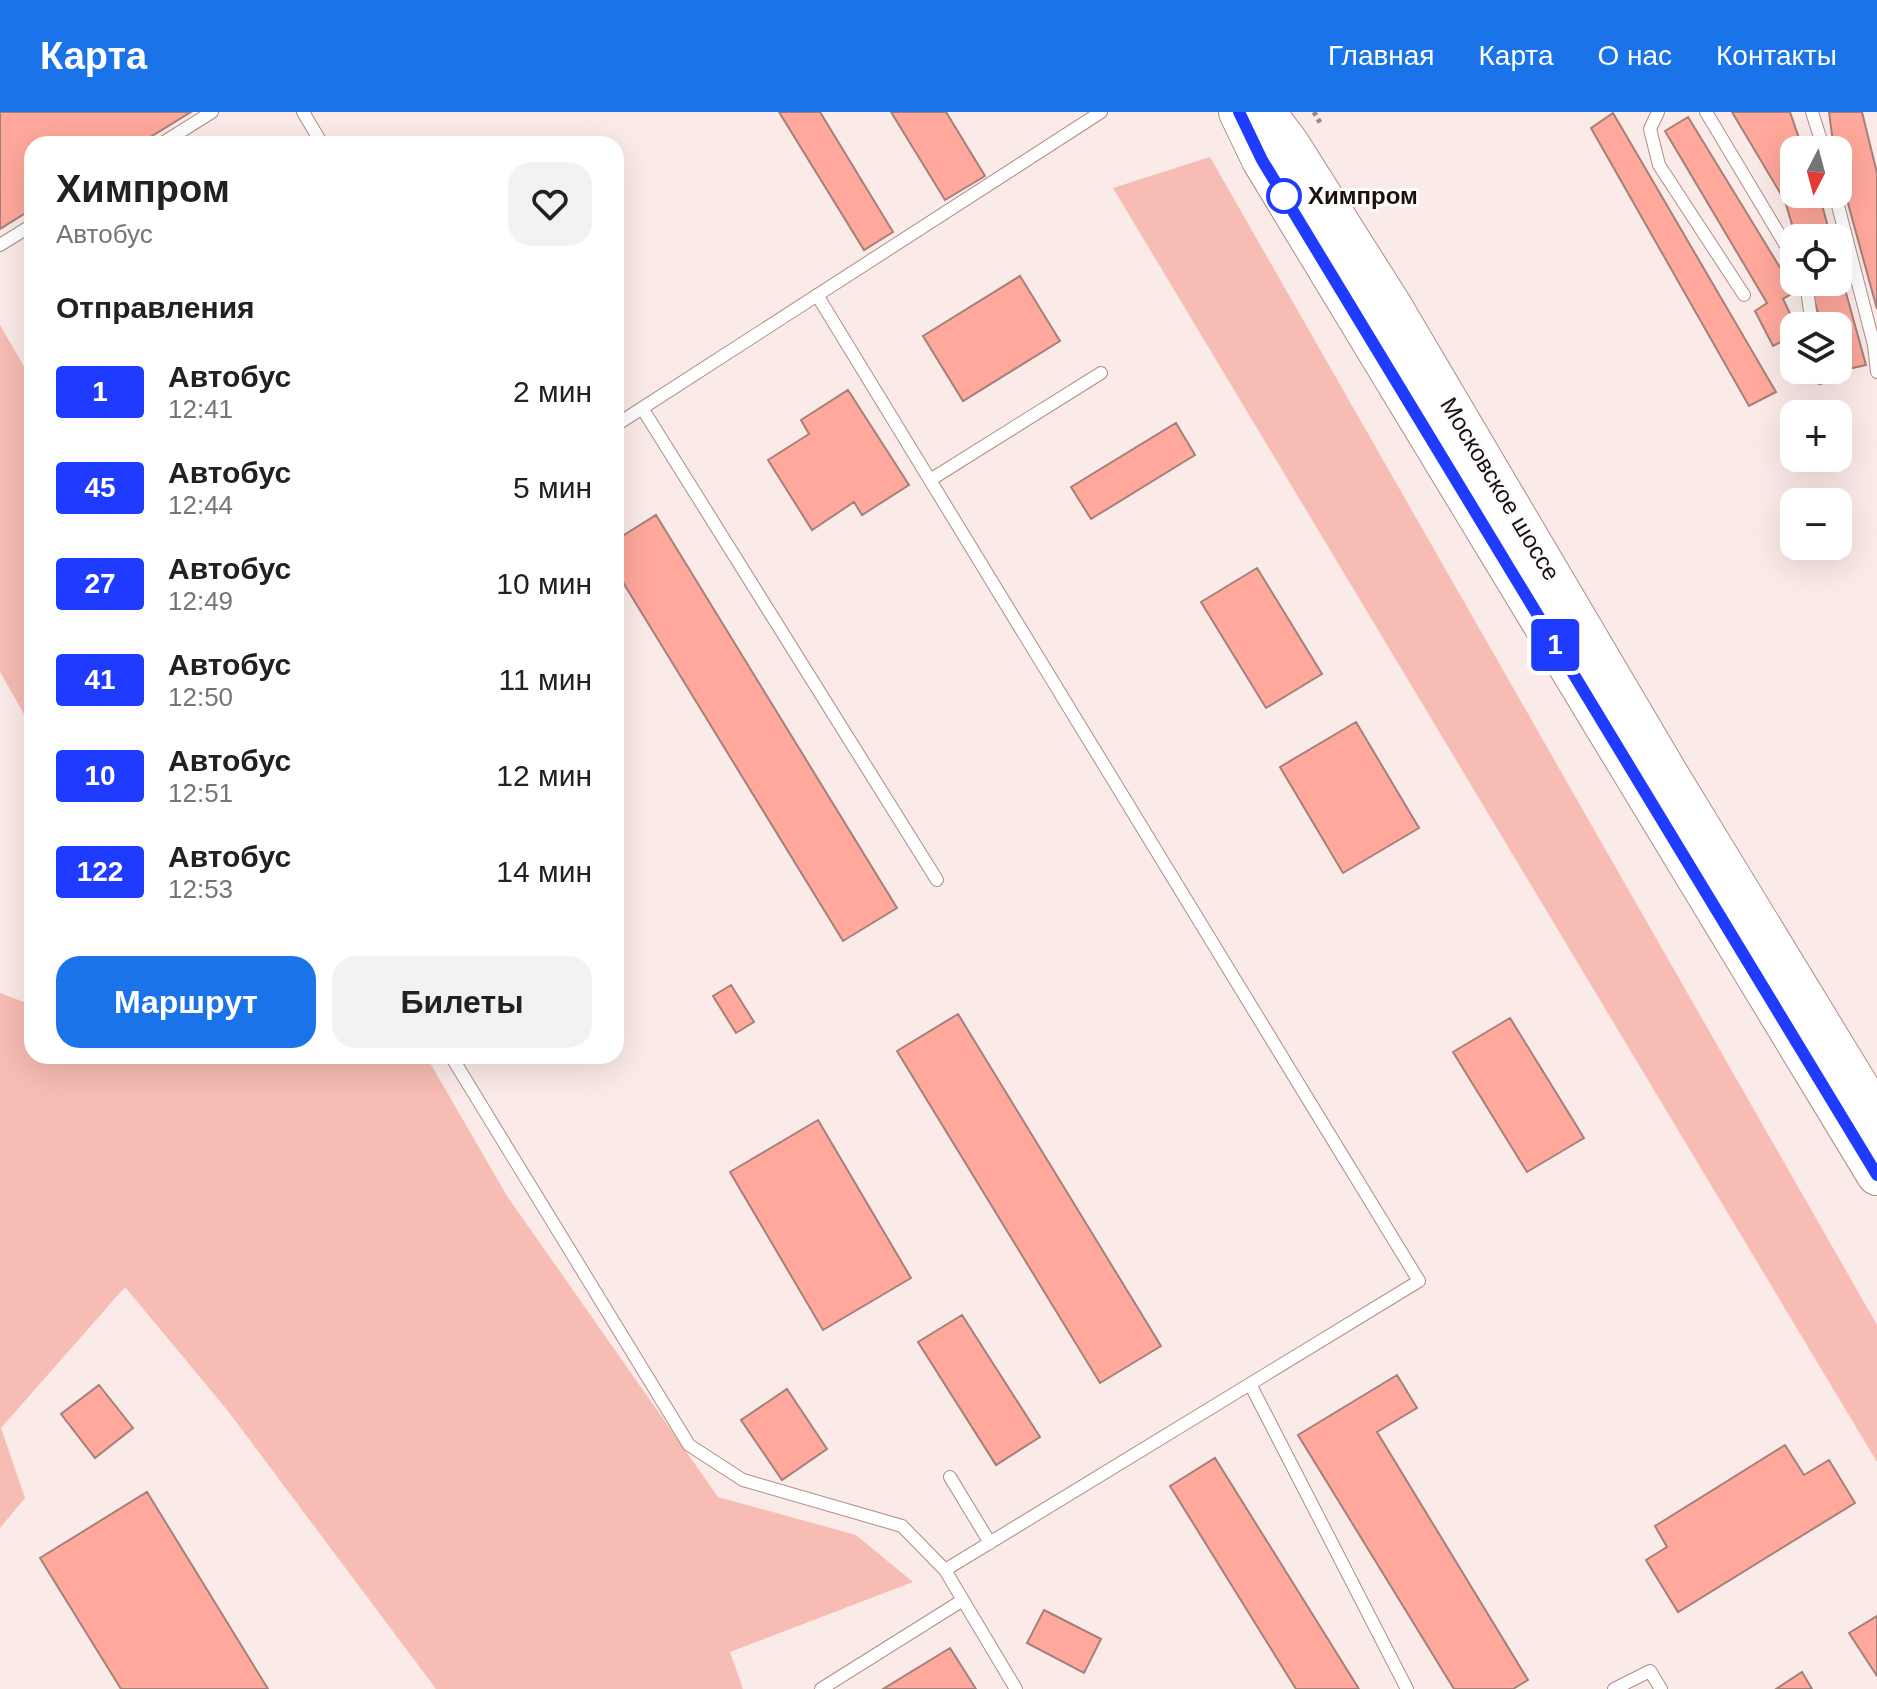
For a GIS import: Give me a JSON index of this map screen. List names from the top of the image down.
{
  "streets": {
    "main road": ["Московское шоссе"]
  },
  "places": ["Химпром"],
  "lines": ["bus line 1"],
  "north": "bottom",
  "page": {
    "header": "Карта",
    "nav": [
      "Главная",
      "Карта",
      "О нас",
      "Контакты"
    ],
    "on_map": "1",
    "map_buttons": ["+", "−"],
    "heading": [
      ["Химпром", "Автобус"],
      "Отправления"
    ],
    "list": [
      {
        "mark": "1",
        "name": "Автобус",
        "note": "12:41",
        "value": "2 мин"
      },
      {
        "mark": "45",
        "name": "Автобус",
        "note": "12:44",
        "value": "5 мин"
      },
      {
        "mark": "27",
        "name": "Автобус",
        "note": "12:49",
        "value": "10 мин"
      },
      {
        "mark": "41",
        "name": "Автобус",
        "note": "12:50",
        "value": "11 мин"
      },
      {
        "mark": "10",
        "name": "Автобус",
        "note": "12:51",
        "value": "12 мин"
      },
      {
        "mark": "122",
        "name": "Автобус",
        "note": "12:53",
        "value": "14 мин"
      }
    ],
    "buttons": ["Маршрут", "Билеты"]
  }
}
